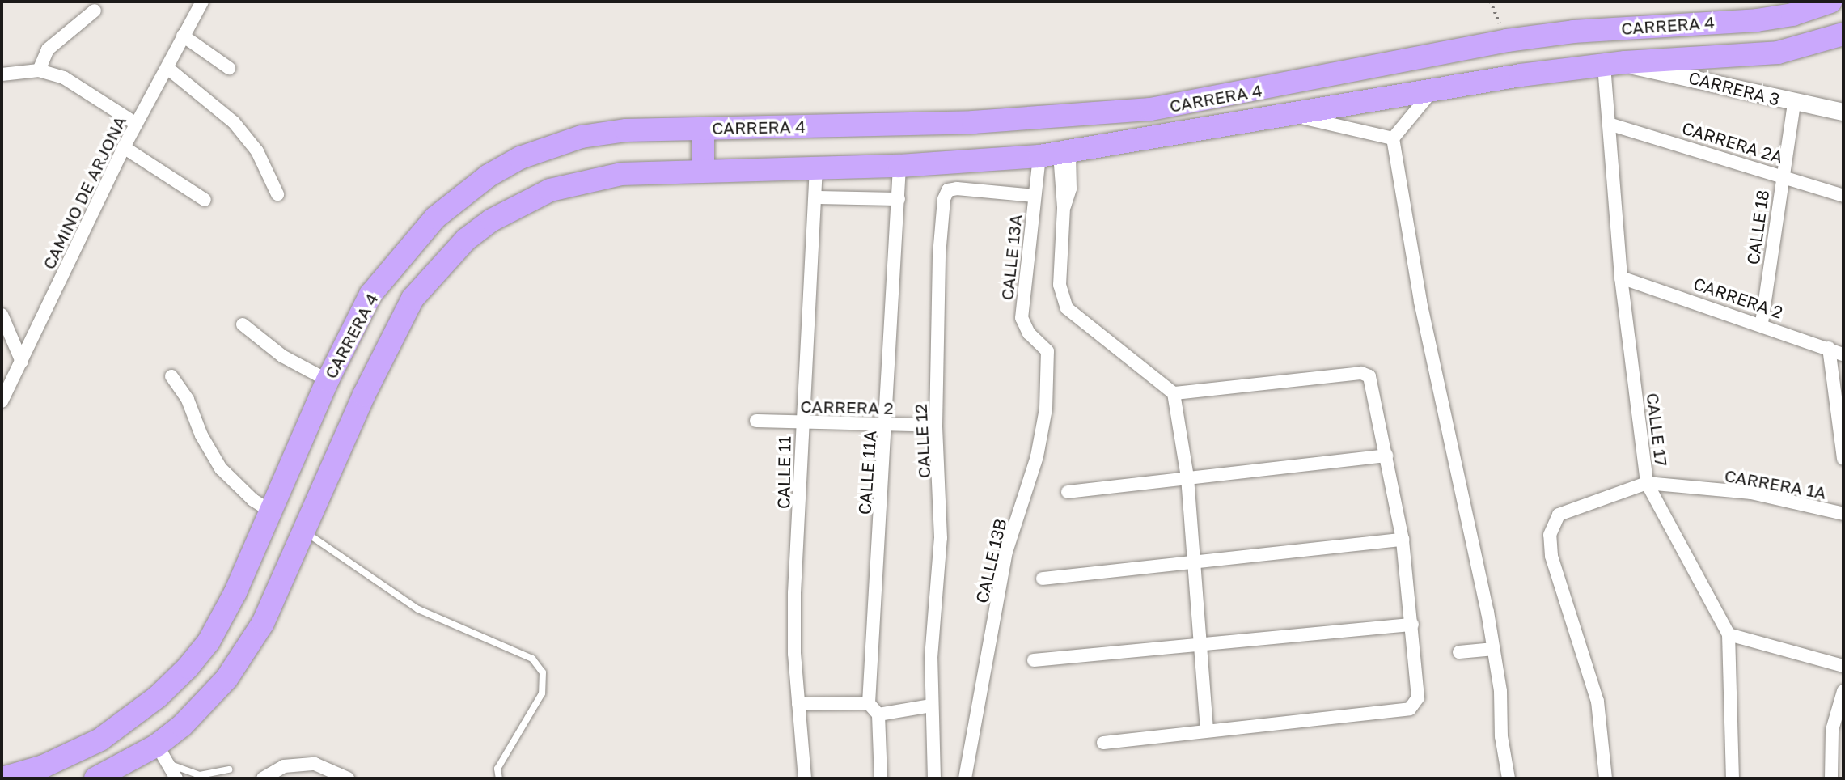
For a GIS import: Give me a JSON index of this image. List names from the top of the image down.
{
  "streets": {
    "highway": ["CARRERA 4"],
    "street": [
      "CARRERA 3",
      "CARRERA 2A",
      "CAMINO DE ARJONA",
      "CALLE 18",
      "CALLE 13A",
      "CARRERA 2",
      "CALLE 17",
      "CALLE 12",
      "CALLE 11",
      "CALLE 11A",
      "CARRERA 1A",
      "CALLE 13B"
    ]
  },
  "crossings": [
    ["CARRERA 4", "CARRERA 3"],
    ["CARRERA 4", "CALLE 13A"],
    ["CARRERA 4", "CALLE 17"],
    ["CARRERA 4", "CALLE 11"],
    ["CARRERA 4", "CALLE 11A"],
    ["CARRERA 3", "CALLE 18"],
    ["CARRERA 3", "CALLE 17"],
    ["CARRERA 2A", "CALLE 18"],
    ["CARRERA 2A", "CALLE 17"],
    ["CALLE 18", "CARRERA 2"],
    ["CALLE 13A", "CALLE 12"],
    ["CALLE 13A", "CALLE 13B"],
    ["CARRERA 2", "CALLE 17"],
    ["CARRERA 2", "CALLE 12"],
    ["CARRERA 2", "CALLE 11"],
    ["CARRERA 2", "CALLE 11A"],
    ["CALLE 17", "CARRERA 1A"]
  ]
}
